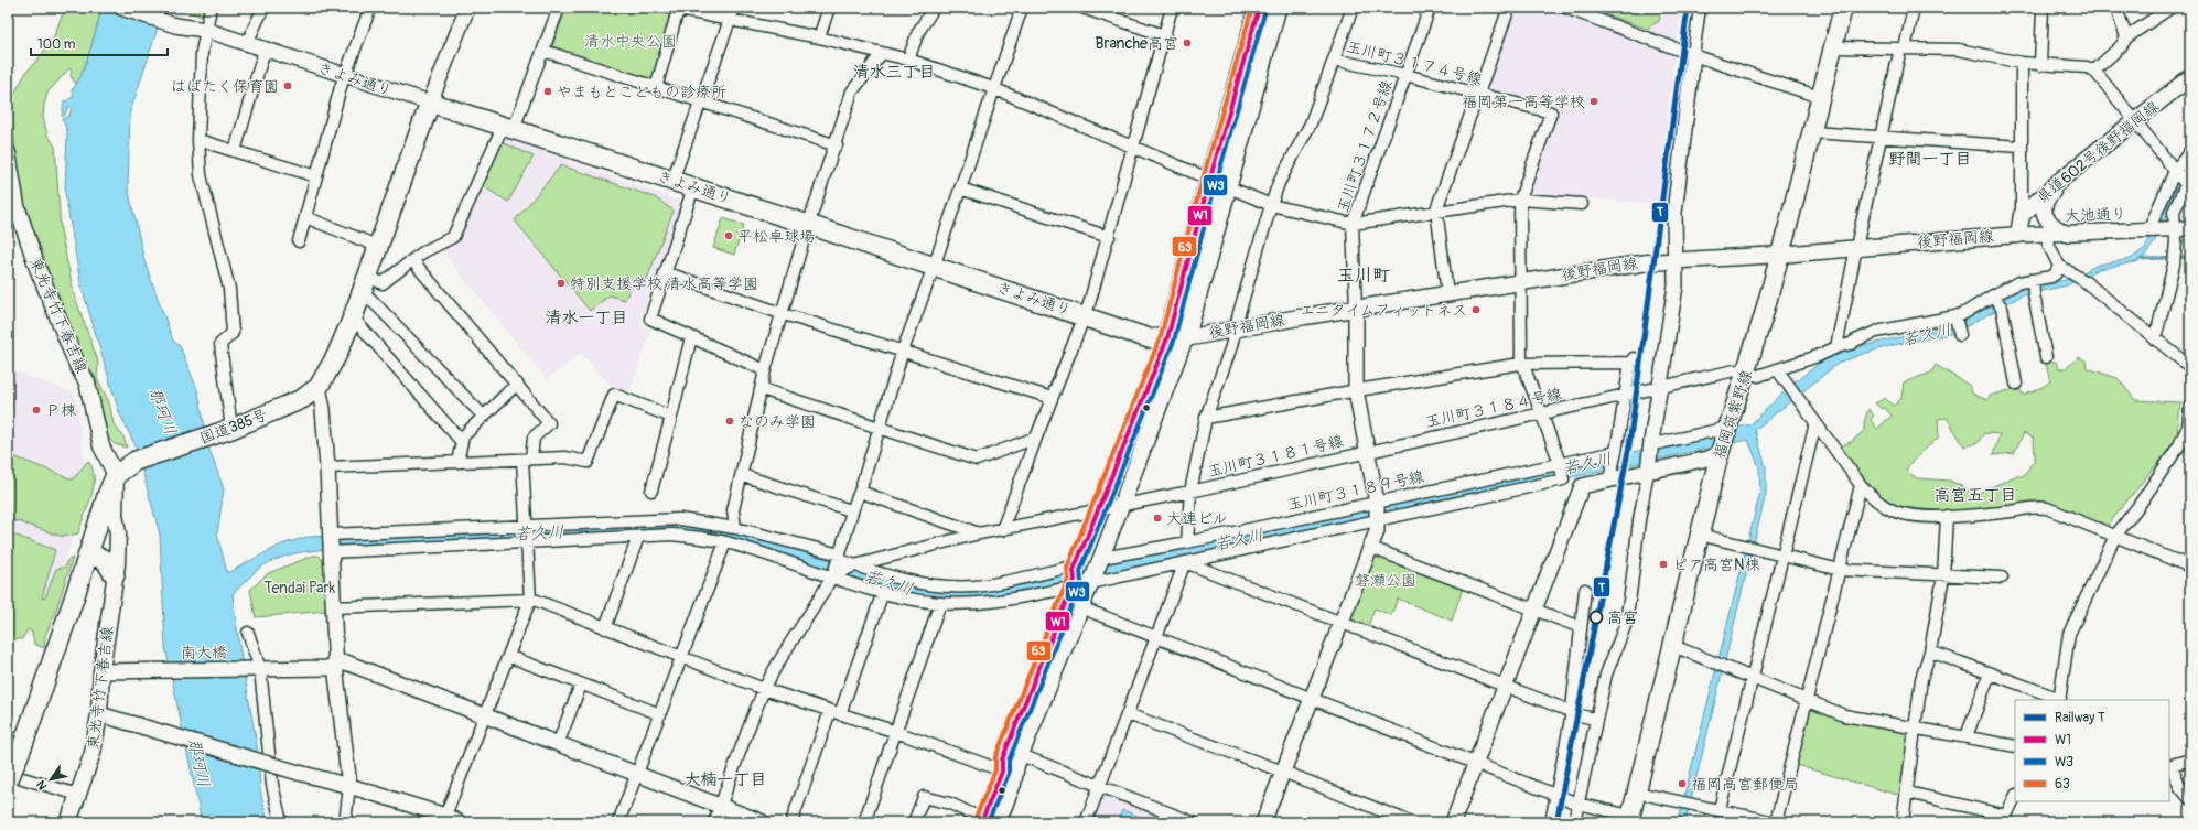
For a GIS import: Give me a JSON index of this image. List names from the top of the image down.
{
  "streets": {
    "highway": ["きよみ通り", "国道385号"],
    "main road": [
      "県道602号後野福岡線",
      "後野福岡線",
      "東光寺竹下春吉線",
      "福岡筑紫野線"
    ],
    "street": [
      "玉川町３１７４号線",
      "玉川町３１７２号線",
      "大池通り",
      "玉川町３１８４号線",
      "玉川町３１８１号線",
      "玉川町３１８９号線",
      "南大橋"
    ]
  },
  "crossings": [
    ["玉川町３１７４号線", "玉川町３１７２号線"],
    ["玉川町３１７４号線", "後野福岡線"],
    ["玉川町３１７４号線", "玉川町３１８４号線"],
    ["玉川町３１７４号線", "玉川町３１８９号線"],
    ["きよみ通り", "後野福岡線"],
    ["きよみ通り", "国道385号"],
    ["玉川町３１７２号線", "後野福岡線"],
    ["県道602号後野福岡線", "大池通り"],
    ["県道602号後野福岡線", "後野福岡線"],
    ["大池通り", "後野福岡線"],
    ["後野福岡線", "福岡筑紫野線"],
    ["東光寺竹下春吉線", "国道385号"],
    ["東光寺竹下春吉線", "南大橋"],
    ["玉川町３１８４号線", "福岡筑紫野線"],
    ["玉川町３１８４号線", "玉川町３１８１号線"]
  ],
  "districts": [
    "清水三丁目",
    "野間一丁目",
    "玉川町",
    "清水一丁目",
    "高宮五丁目",
    "大楠一丁目"
  ],
  "water": ["若久川", "那珂川"],
  "parks": ["清水中央公園", "磐瀬公園", "Tendai Park"],
  "places": [
    "Branche高宮",
    "はばたく保育園",
    "やまもとこどもの診療所",
    "福岡第一高等学校",
    "平松卓球場",
    "特別支援学校 清水高等学園",
    "エニタイムフィットネス",
    "Ｐ棟",
    "なのみ学園",
    "大連ビル",
    "ピア高宮N棟",
    "高宮",
    "福岡高宮郵便局"
  ],
  "lines": [
    "rail line T",
    "transit line W1",
    "transit line 63",
    "transit line W3"
  ],
  "legend": [
    "Railway T",
    "W1",
    "W3",
    "63"
  ],
  "scale_bar": "100 m",
  "north": "bottom left"
}
